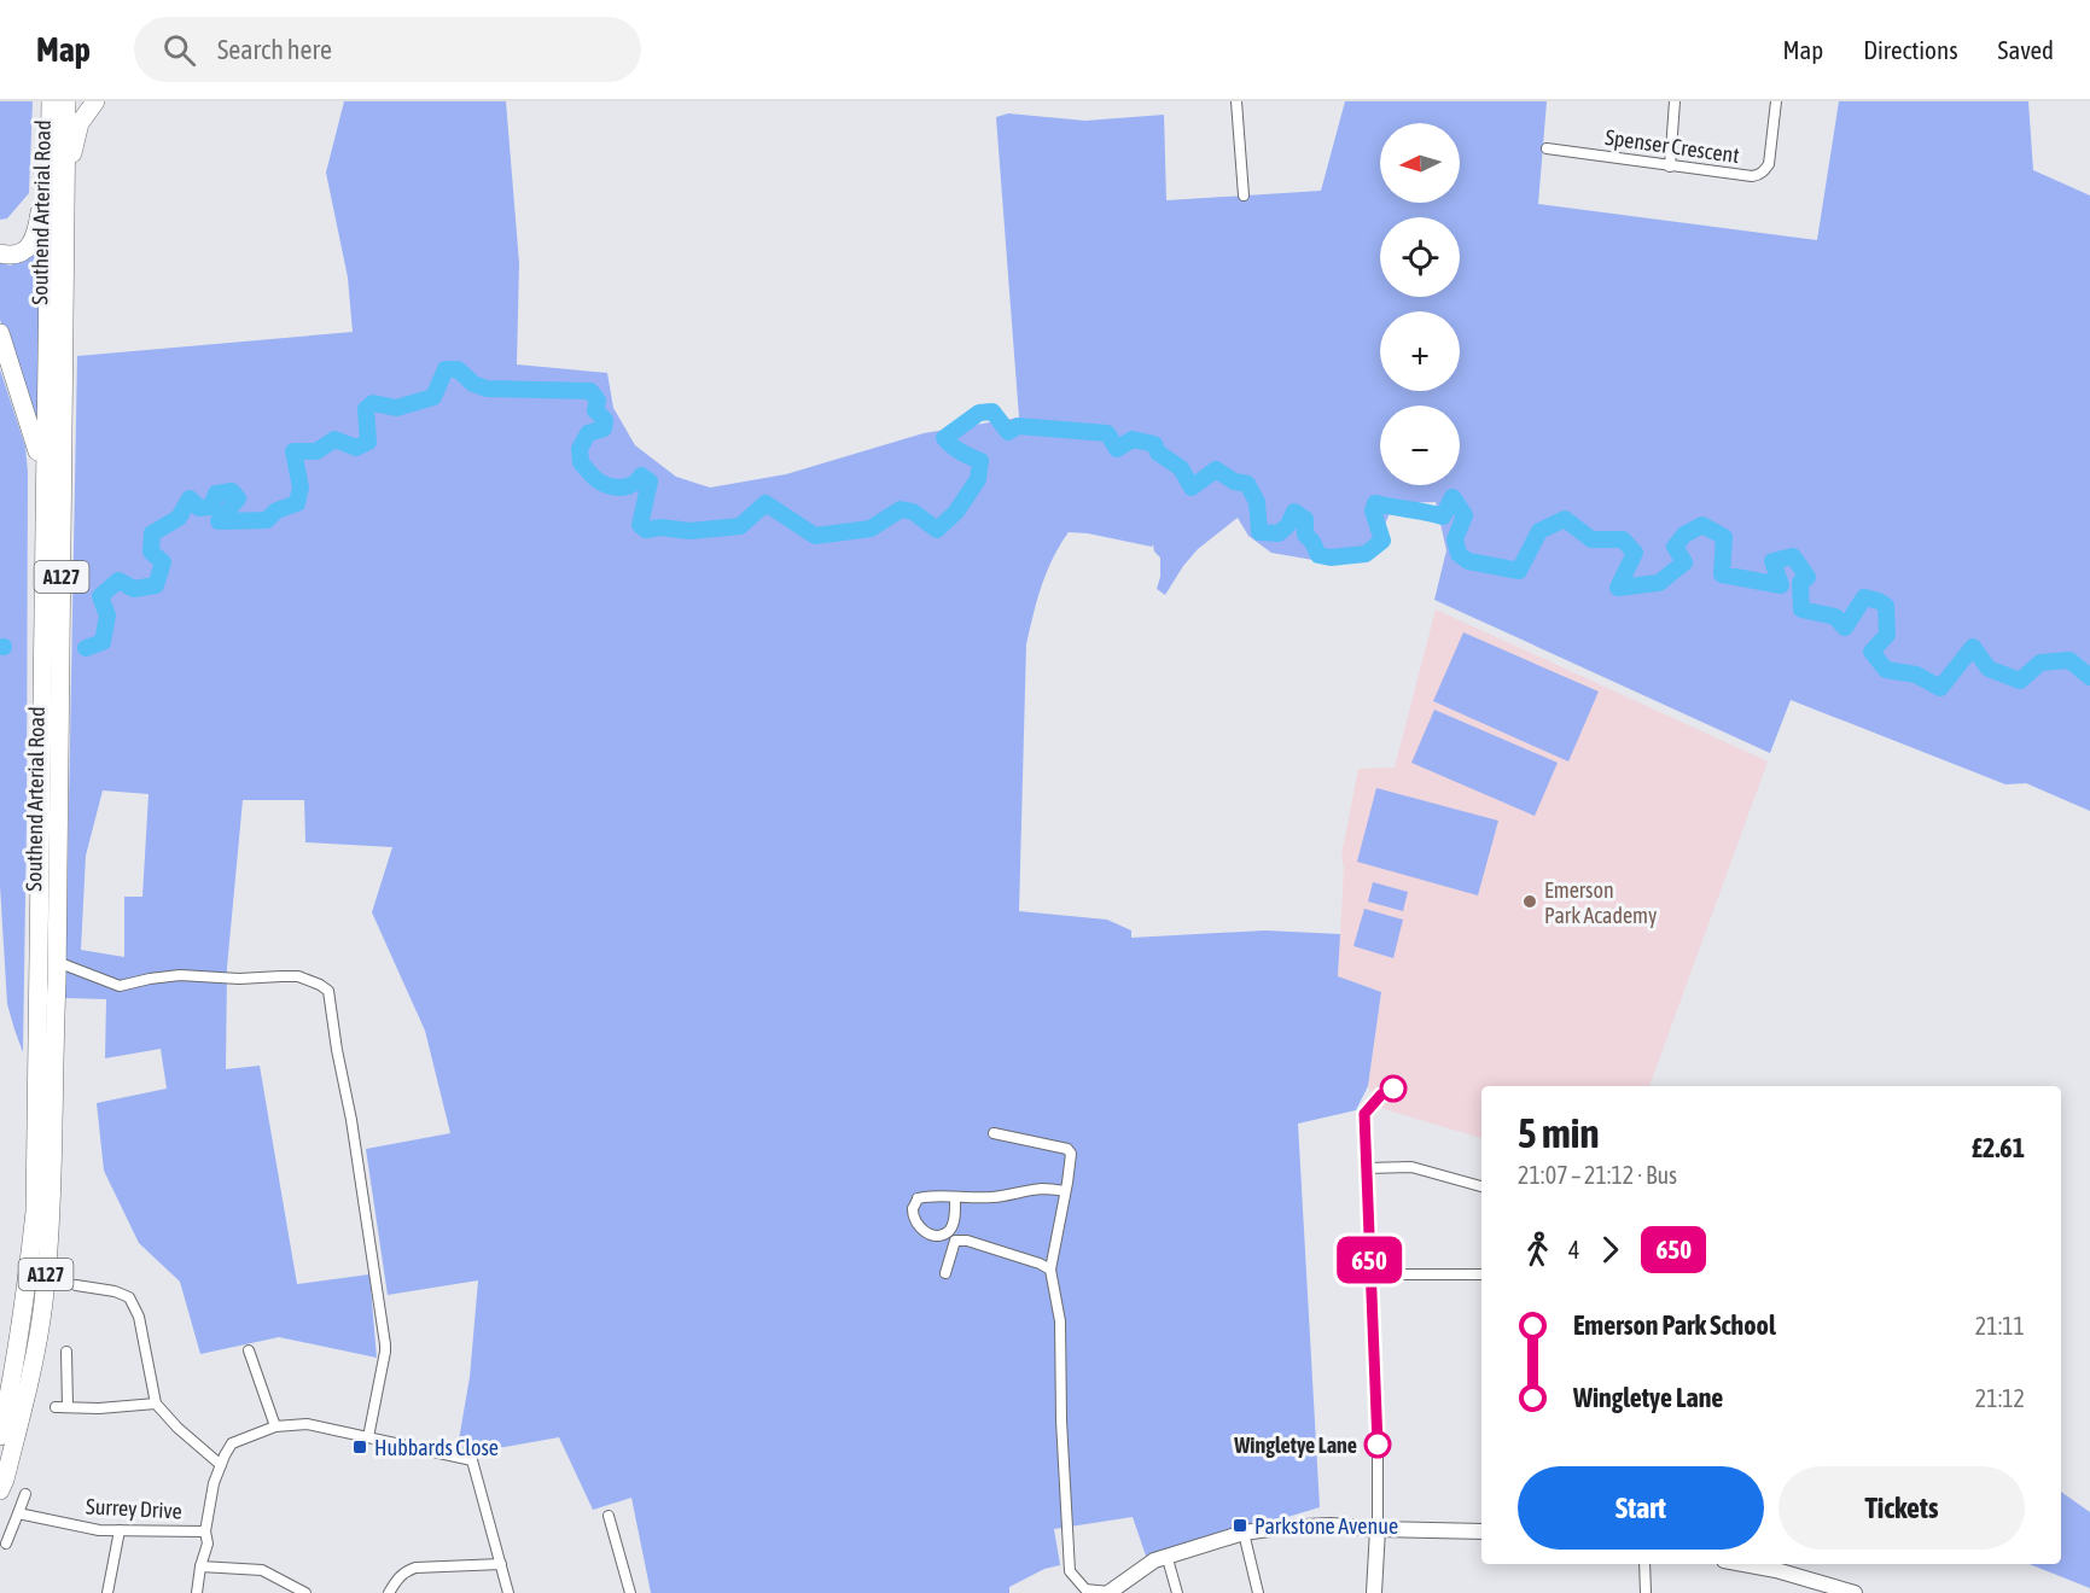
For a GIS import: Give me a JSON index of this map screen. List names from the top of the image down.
{
  "streets": {
    "highway": ["Southend Arterial Road", "A127"],
    "street": ["Spenser Crescent", "Surrey Drive"]
  },
  "crossings": [
    ["Southend Arterial Road", "A127"]
  ],
  "places": {
    "other": ["Emerson Park Academy", "Wingletye Lane"],
    "transit": ["Hubbards Close", "Parkstone Avenue"]
  },
  "lines": ["bus line 650"],
  "north": "left",
  "page": {
    "header": "Map",
    "search": "Search here",
    "nav": ["Map", "Directions", "Saved"],
    "on_map": "650",
    "map_buttons": ["+", "−"],
    "heading": ["5 min", "21:07 – 21:12 · Bus", "£2.61"],
    "legs": ["4", "650"],
    "list": [
      {
        "name": "Emerson Park School",
        "value": "21:11"
      },
      {
        "name": "Wingletye Lane",
        "value": "21:12"
      }
    ],
    "buttons": ["Start", "Tickets"]
  }
}
